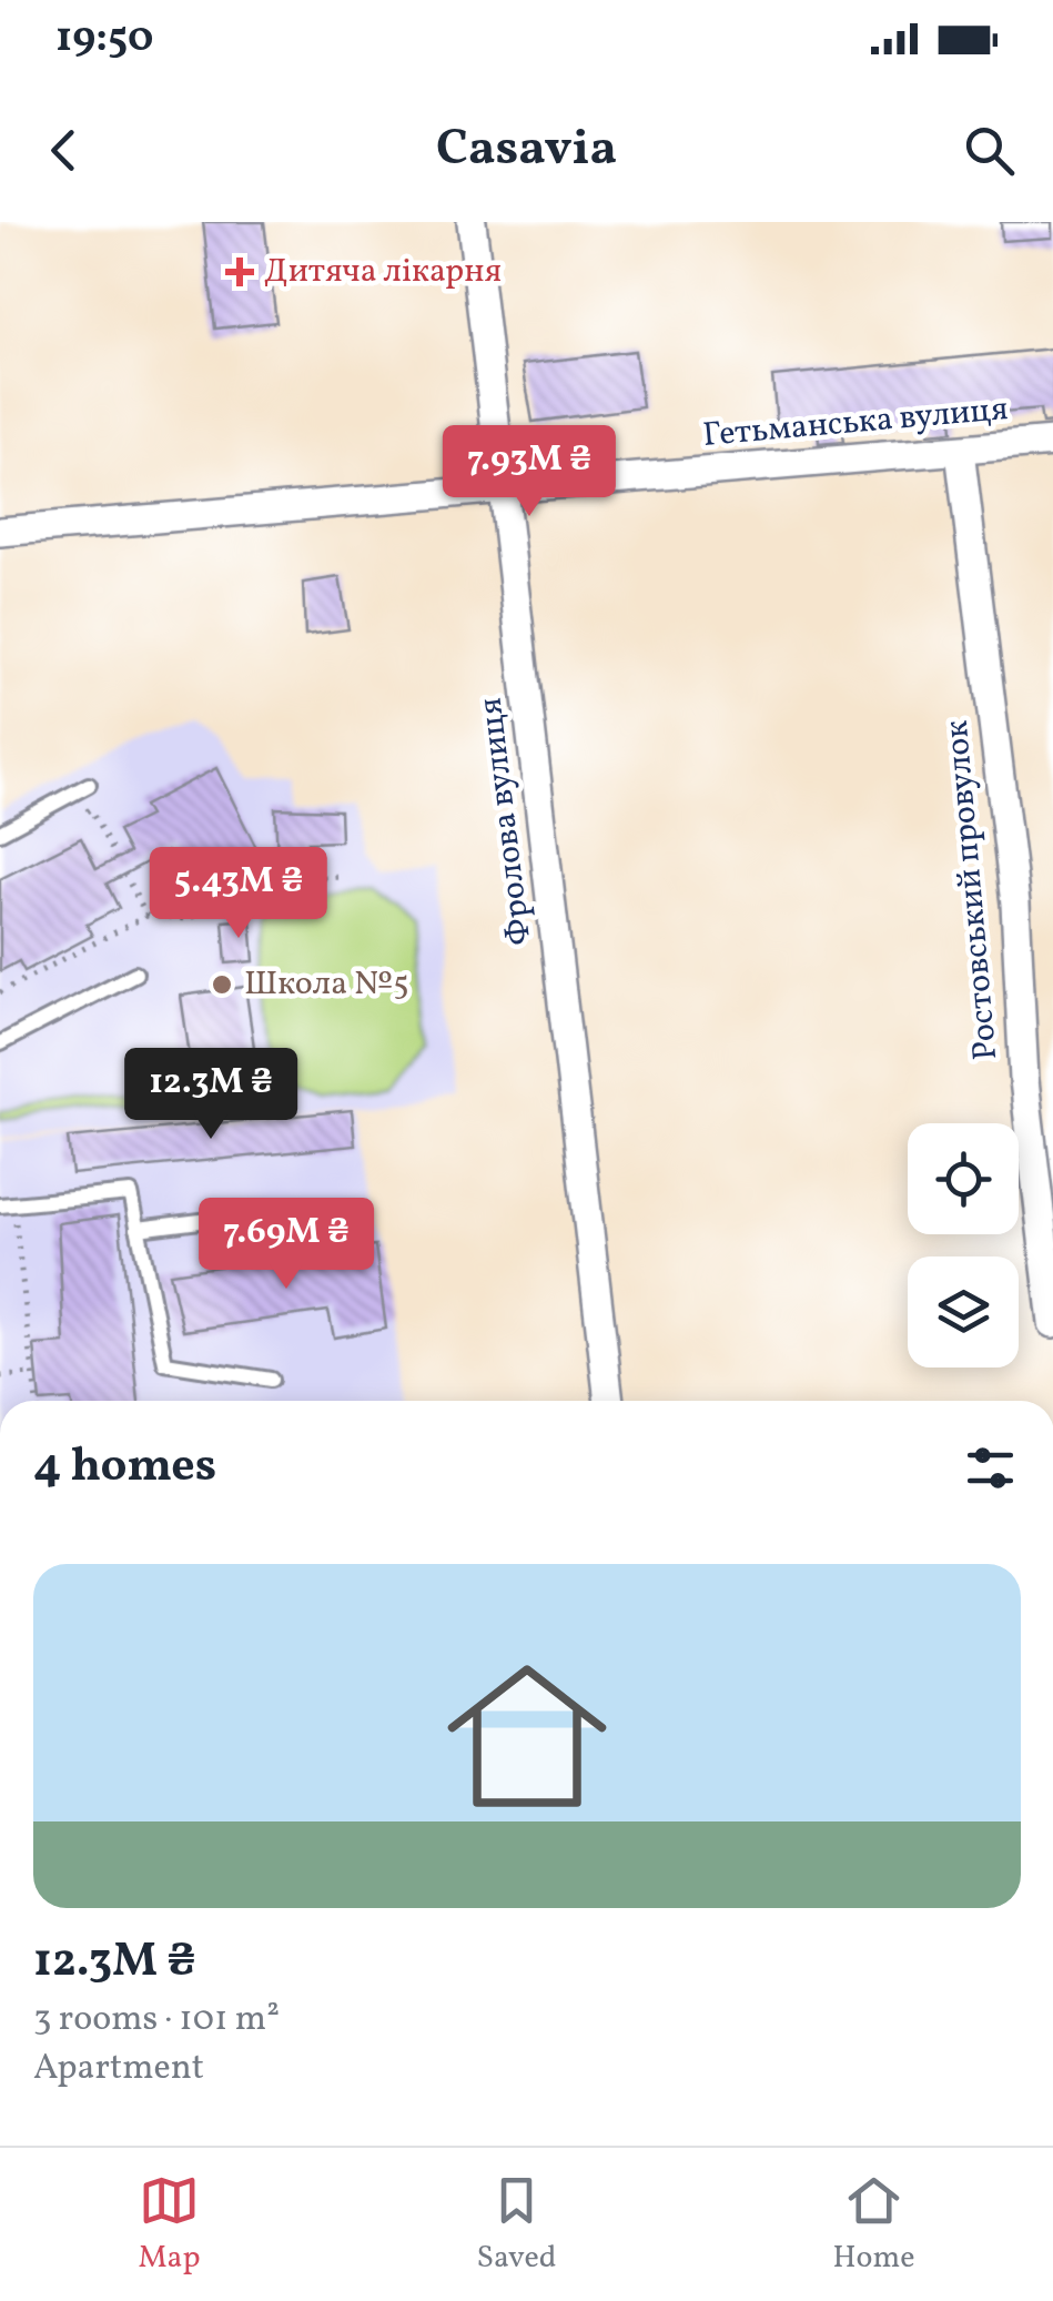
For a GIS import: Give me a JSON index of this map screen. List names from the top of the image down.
{
  "streets": {
    "street": ["Гетьманська вулиця", "Фролова вулиця", "Ростовський провулок"]
  },
  "crossings": [
    ["Гетьманська вулиця", "Фролова вулиця"],
    ["Гетьманська вулиця", "Ростовський провулок"]
  ],
  "places": {
    "health": ["Дитяча лікарня"],
    "other": ["Школа №5"]
  },
  "page": {
    "status": "19:50",
    "header": "Casavia",
    "price": [
      "7.93M ₴",
      "5.43M ₴",
      "12.3M ₴",
      "7.69M ₴"
    ],
    "heading": "4 homes",
    "list": [
      {
        "name": "12.3M ₴",
        "note": "3 rooms · 101 m² · Apartment"
      }
    ],
    "tabs": ["Map", "Saved", "Home"]
  }
}
